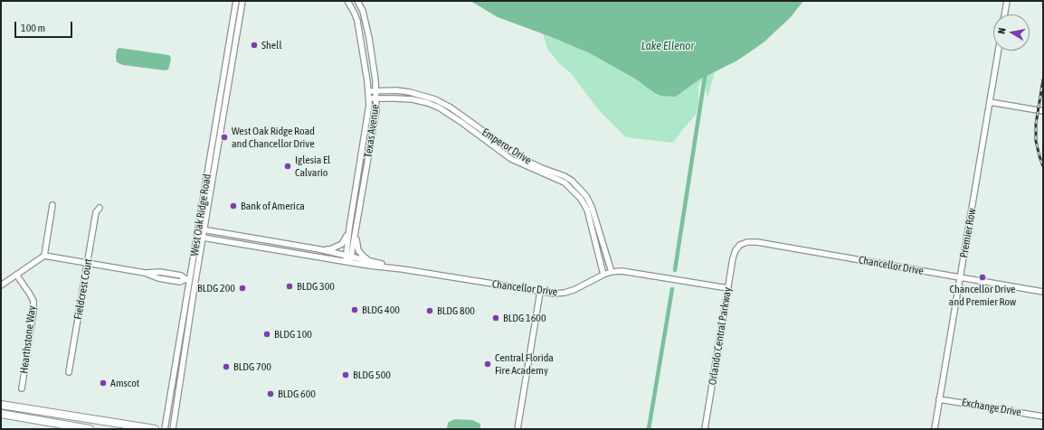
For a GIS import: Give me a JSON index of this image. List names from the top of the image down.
{
  "streets": {
    "street": [
      "Texas Avenue",
      "Emperor Drive",
      "West Oak Ridge Road",
      "Premier Row",
      "Chancellor Drive",
      "Fieldcrest Court",
      "Orlando Central Parkway",
      "Hearthstone Way",
      "Exchange Drive"
    ]
  },
  "crossings": [
    ["Texas Avenue", "Emperor Drive"],
    ["Texas Avenue", "Chancellor Drive"],
    ["Emperor Drive", "Chancellor Drive"],
    ["West Oak Ridge Road", "Chancellor Drive"],
    ["Premier Row", "Chancellor Drive"],
    ["Premier Row", "Exchange Drive"],
    ["Chancellor Drive", "Orlando Central Parkway"]
  ],
  "water": ["Lake Ellenor"],
  "places": [
    "Shell",
    "West Oak Ridge Road and Chancellor Drive",
    "Iglesia El Calvario",
    "Bank of America",
    "Chancellor Drive and Premier Row",
    "BLDG 300",
    "BLDG 200",
    "BLDG 400",
    "BLDG 800",
    "BLDG 1600",
    "BLDG 100",
    "Central Florida Fire Academy",
    "BLDG 700",
    "BLDG 500",
    "Amscot",
    "BLDG 600"
  ],
  "scale_bar": "100 m",
  "north": "left"
}
